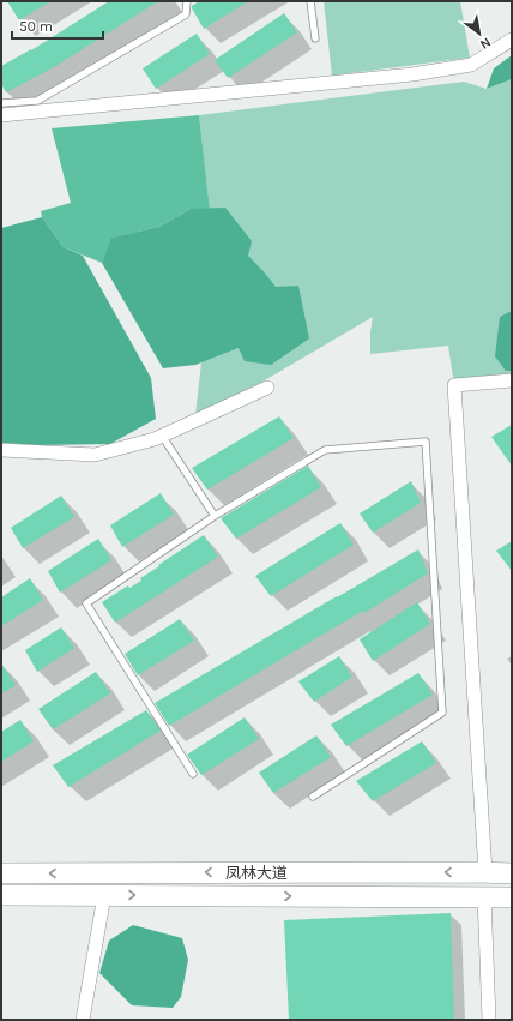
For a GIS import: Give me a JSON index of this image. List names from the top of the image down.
{
  "streets": {
    "main road": ["凤林大道"]
  },
  "scale_bar": "50 m",
  "north": "bottom right"
}
